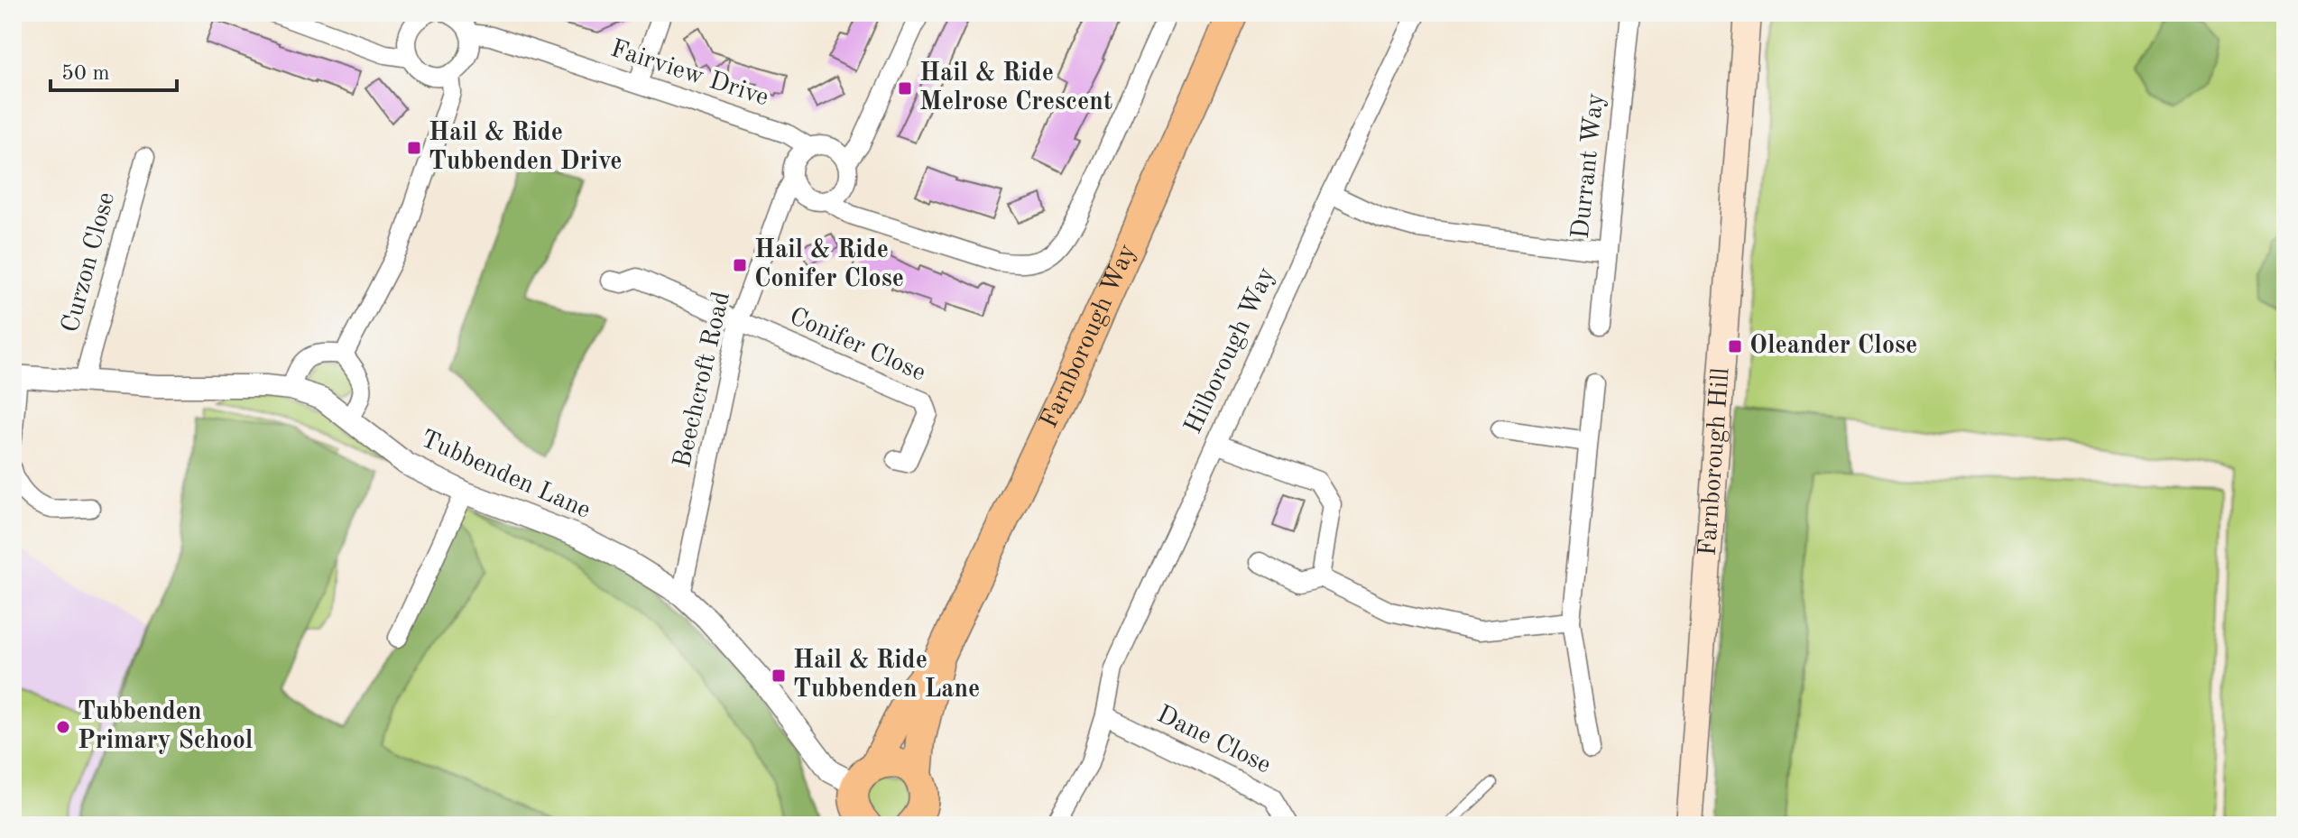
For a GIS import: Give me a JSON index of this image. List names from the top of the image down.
{
  "streets": {
    "highway": ["Farnborough Way"],
    "main road": ["Farnborough Hill"],
    "street": [
      "Fairview Drive",
      "Durrant Way",
      "Curzon Close",
      "Conifer Close",
      "Hilborough Way",
      "Beechcroft Road",
      "Tubbenden Lane",
      "Dane Close"
    ]
  },
  "crossings": [
    ["Fairview Drive", "Beechcroft Road"],
    ["Curzon Close", "Tubbenden Lane"],
    ["Farnborough Way", "Tubbenden Lane"],
    ["Conifer Close", "Beechcroft Road"],
    ["Hilborough Way", "Dane Close"],
    ["Beechcroft Road", "Tubbenden Lane"]
  ],
  "places": {
    "transit": [
      "Hail & Ride Melrose Crescent",
      "Hail & Ride Tubbenden Drive",
      "Hail & Ride Conifer Close",
      "Oleander Close",
      "Hail & Ride Tubbenden Lane"
    ],
    "other": ["Tubbenden Primary School"]
  },
  "scale_bar": "50 m"
}
